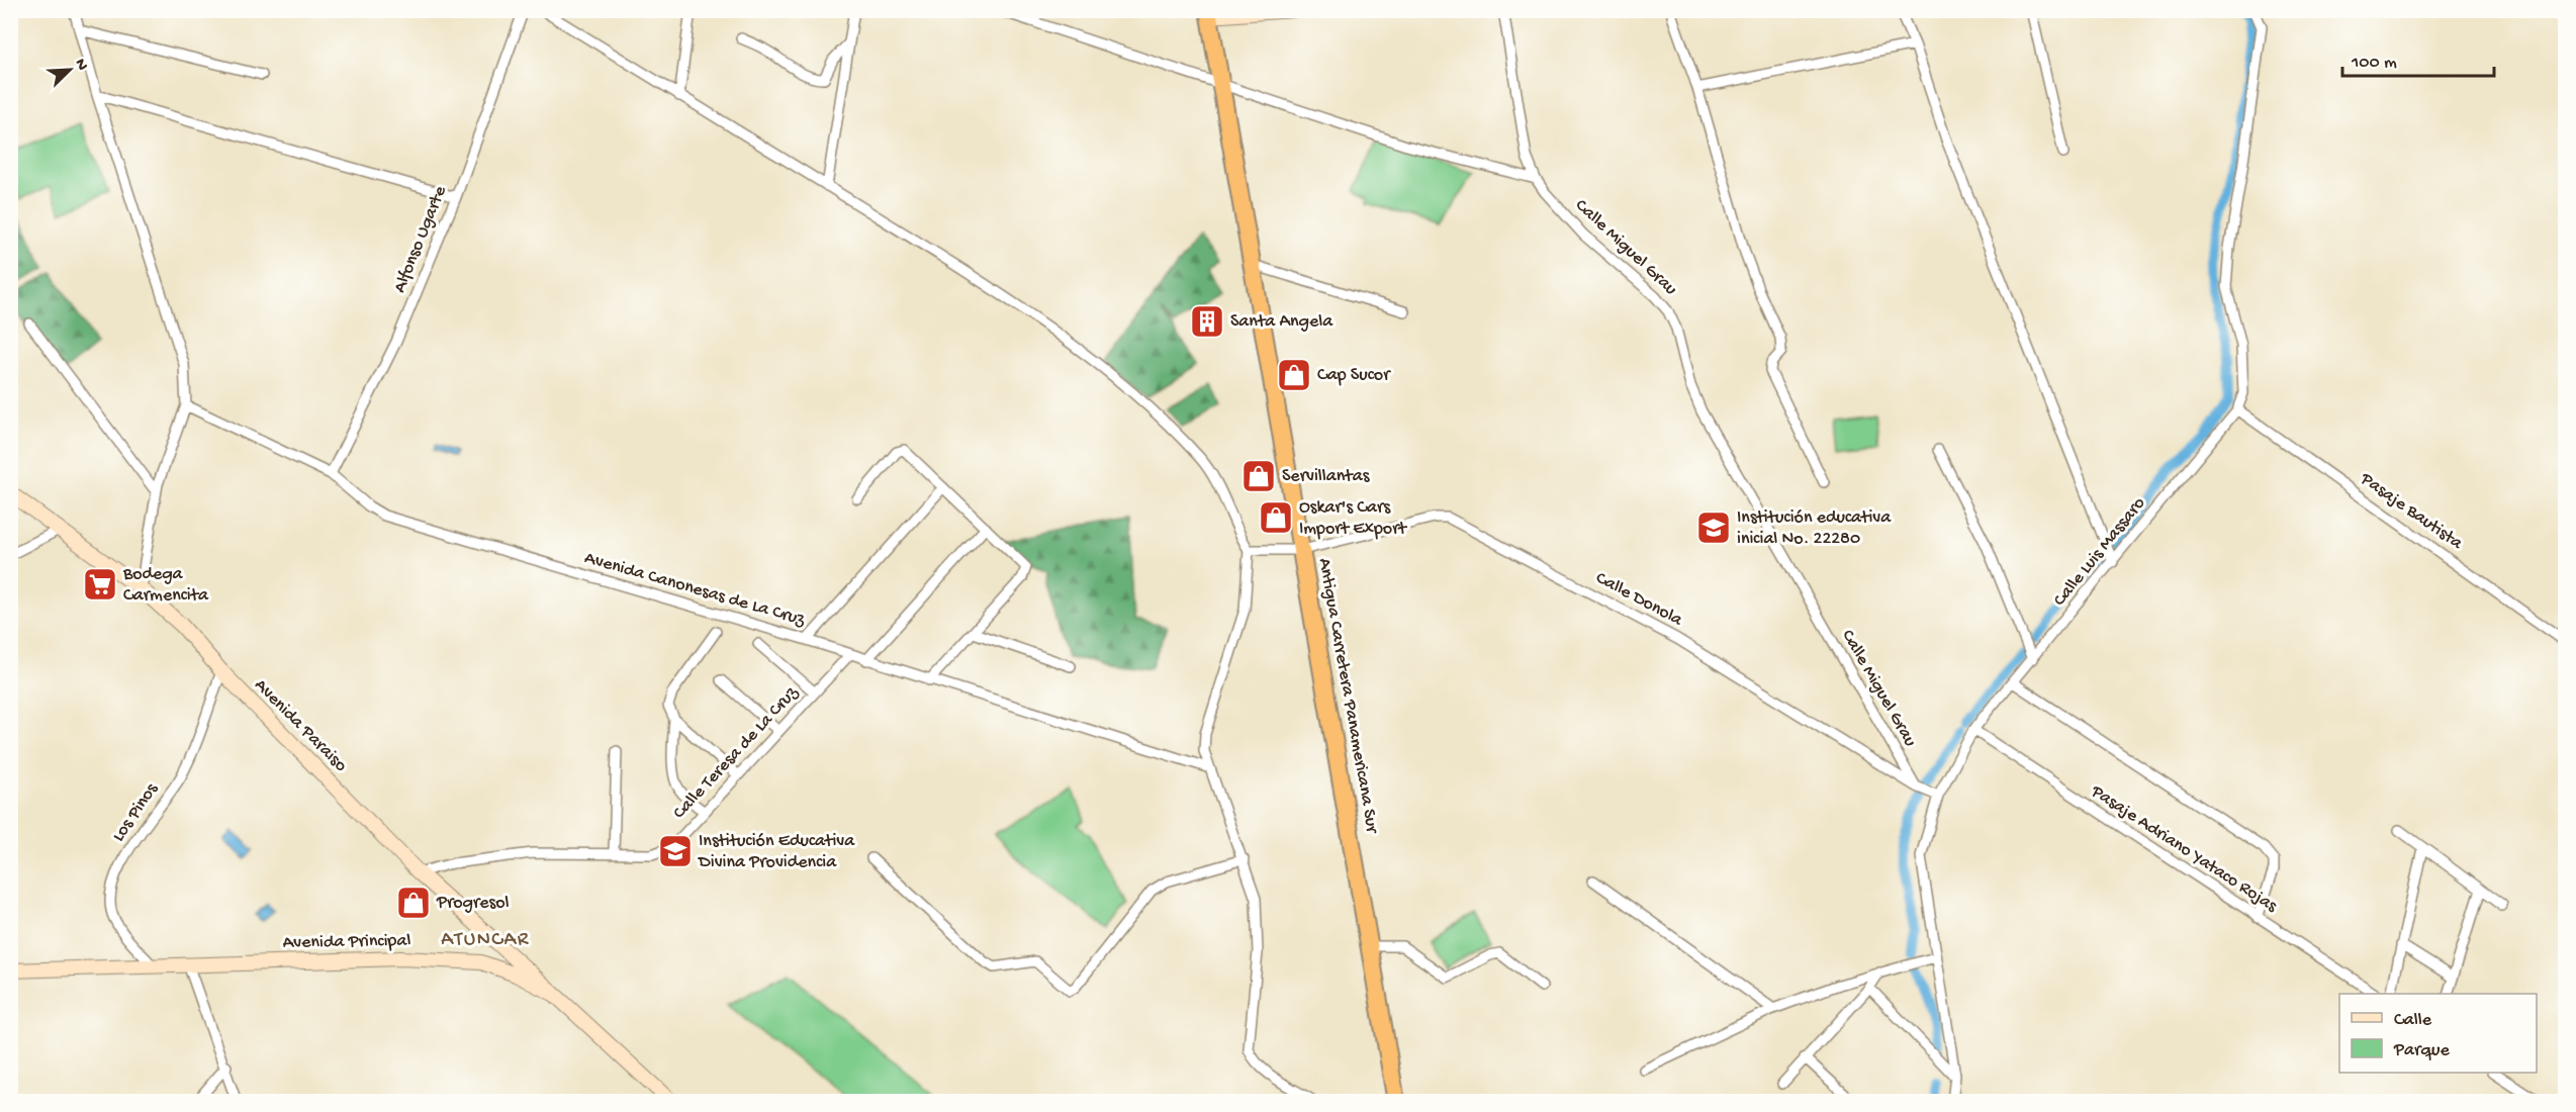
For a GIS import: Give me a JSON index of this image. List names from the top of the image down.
{
  "streets": {
    "highway": ["Antigua Carretera Panamericana Sur"],
    "main road": ["Avenida Paraiso", "Avenida Principal"],
    "street": [
      "Alfonso Ugarte",
      "Calle Miguel Grau",
      "Pasaje Bautista",
      "Calle Luis Massaro",
      "Avenida Canonesas de La Cruz",
      "Calle Donola",
      "Calle Teresa de La Cruz",
      "Los Pinos",
      "Pasaje Adriano Yataco Rojas"
    ]
  },
  "crossings": [
    ["Alfonso Ugarte", "Avenida Canonesas de La Cruz"],
    ["Calle Miguel Grau", "Calle Donola"],
    ["Pasaje Bautista", "Calle Luis Massaro"],
    ["Calle Luis Massaro", "Calle Donola"],
    ["Calle Luis Massaro", "Pasaje Adriano Yataco Rojas"],
    ["Avenida Canonesas de La Cruz", "Calle Teresa de La Cruz"],
    ["Calle Donola", "Antigua Carretera Panamericana Sur"],
    ["Avenida Paraiso", "Calle Teresa de La Cruz"],
    ["Avenida Paraiso", "Los Pinos"],
    ["Avenida Paraiso", "Avenida Principal"],
    ["Los Pinos", "Avenida Principal"]
  ],
  "districts": ["ATUNCAR"],
  "places": {
    "building": ["Santa Angela"],
    "shop": [
      "Cap Sucor",
      "Servillantas",
      "Oskar's Cars Import Export",
      "Progresol"
    ],
    "school or university": ["Institución educativa inicial No. 22280", "Institución Educativa Divina Providencia"],
    "supermarket": ["Bodega Carmencita"]
  },
  "legend": ["Calle", "Parque"],
  "scale_bar": "100 m",
  "north": "top right"
}
